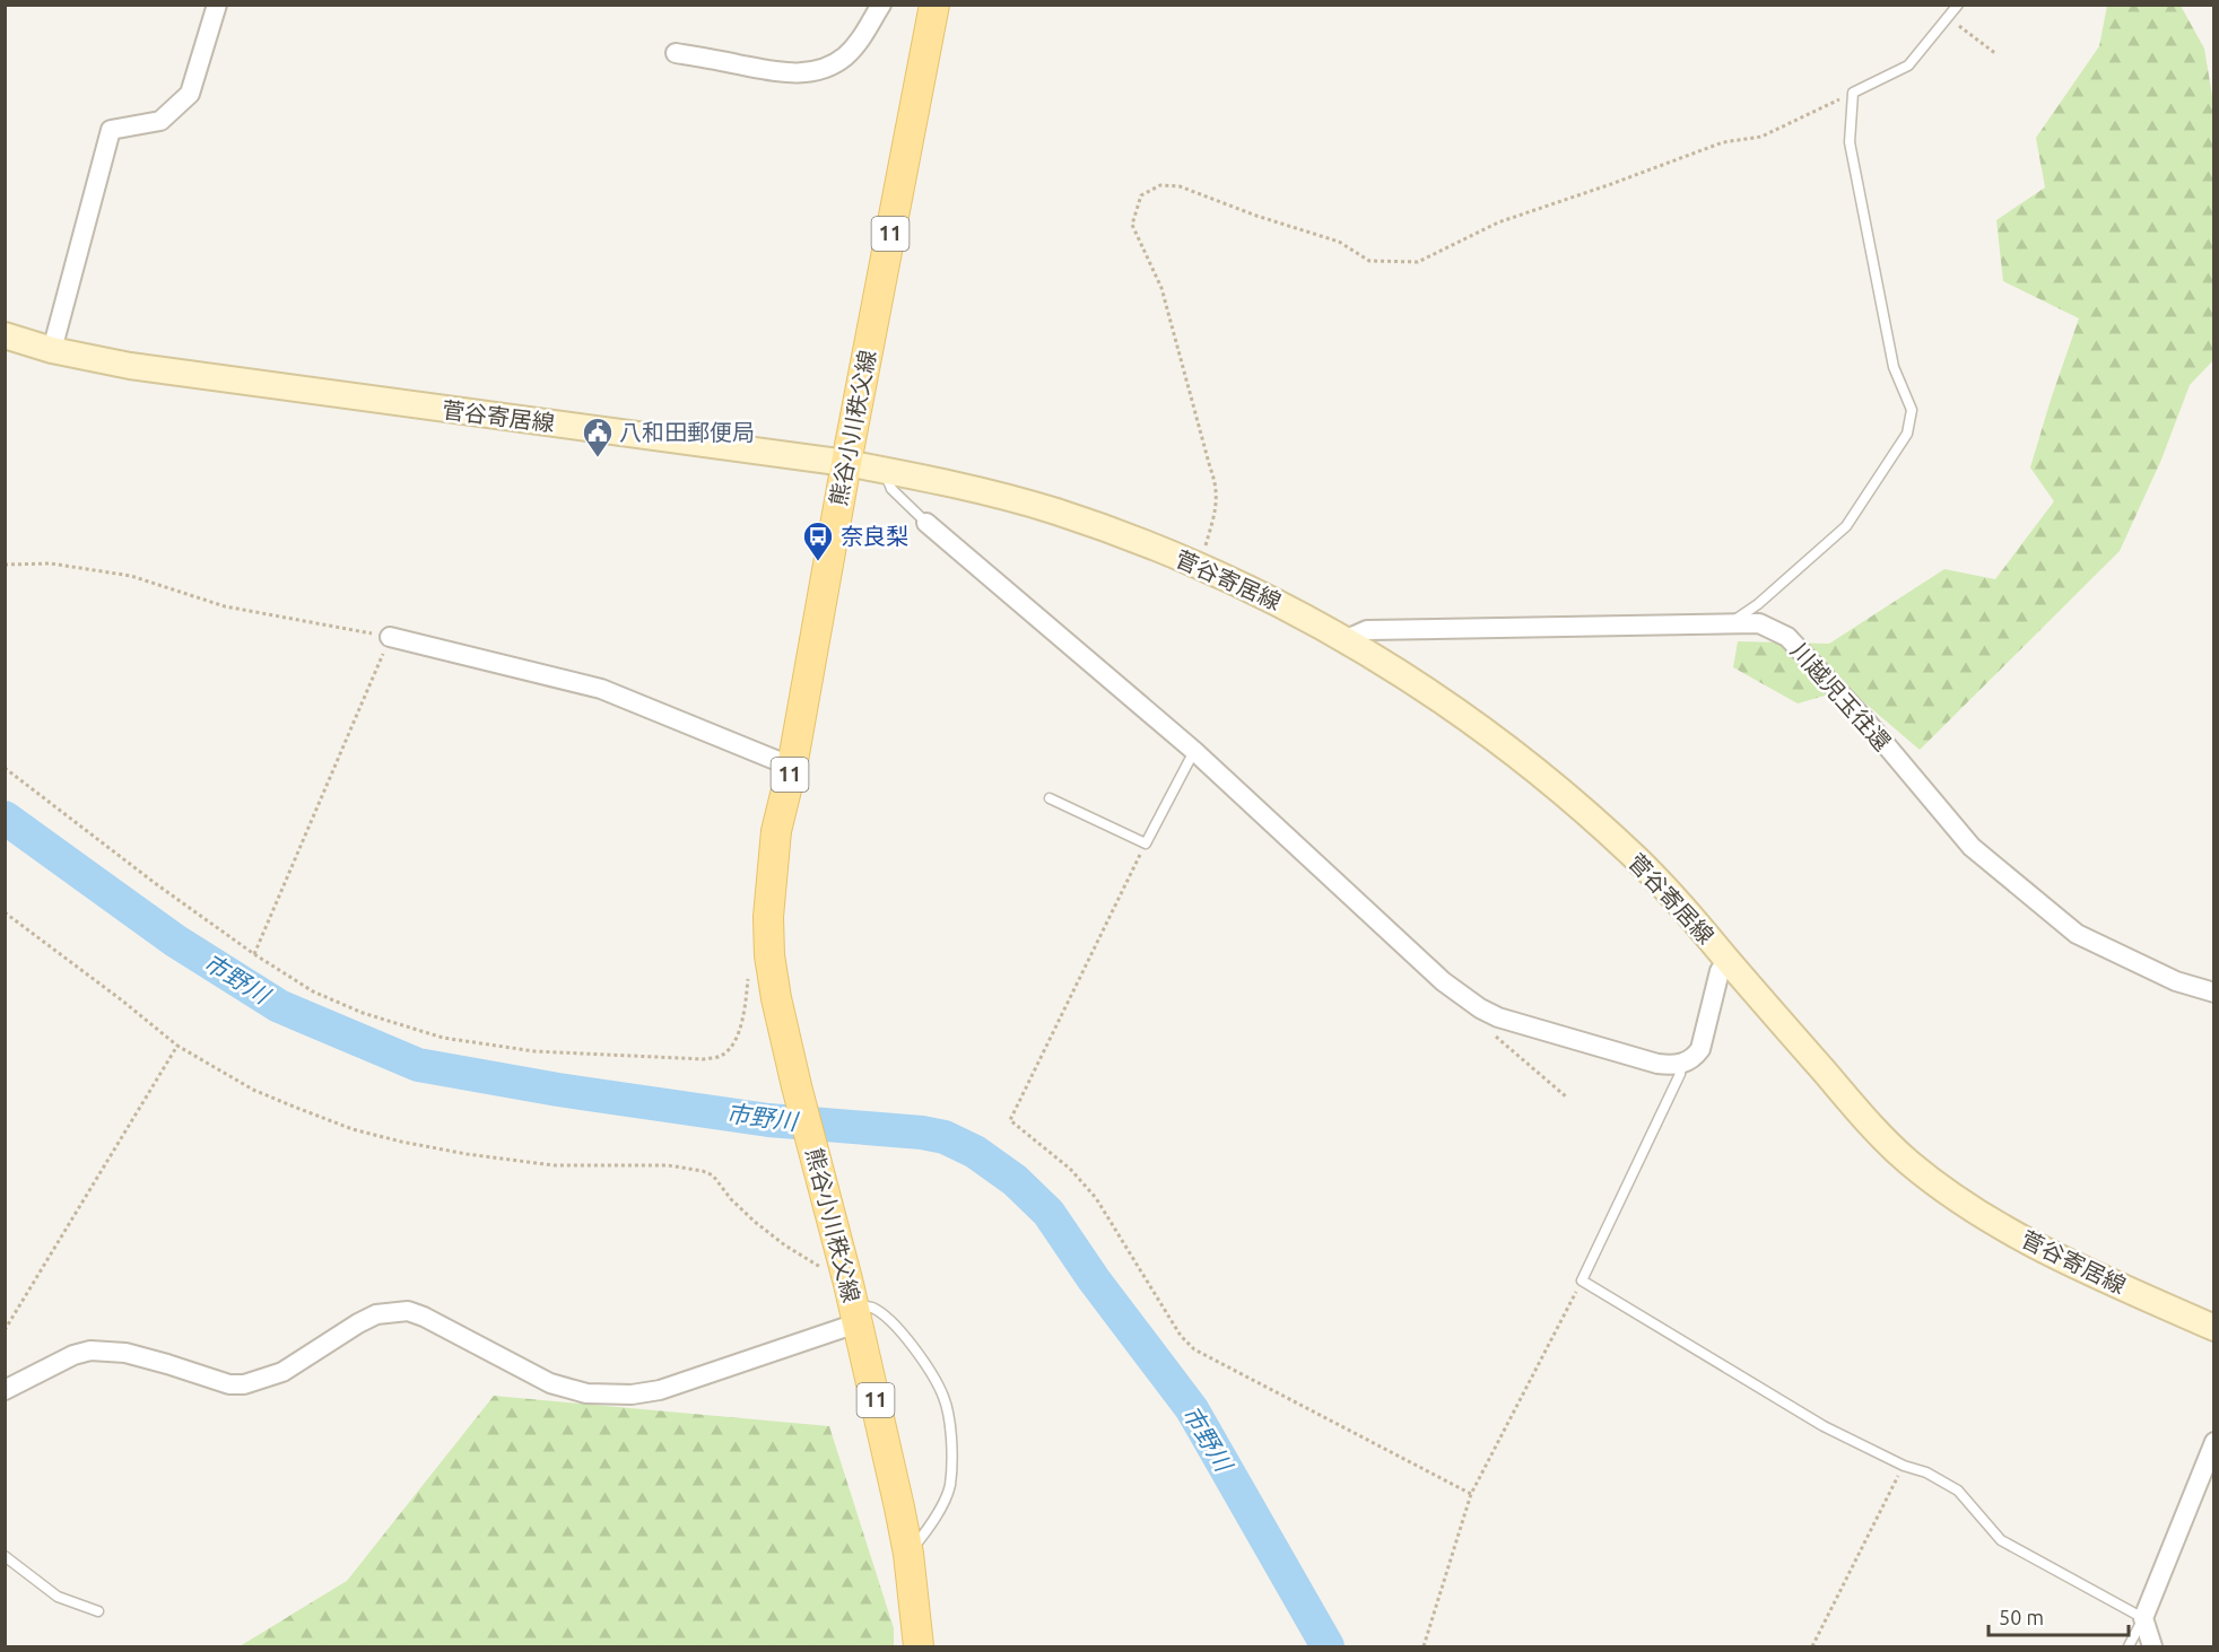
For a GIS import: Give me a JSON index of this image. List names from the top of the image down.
{
  "streets": {
    "main road": ["11", "菅谷寄居線", "熊谷小川秩父線"],
    "street": ["川越児玉往還"]
  },
  "crossings": [
    ["菅谷寄居線", "熊谷小川秩父線"],
    ["菅谷寄居線", "川越児玉往還"]
  ],
  "water": ["市野川"],
  "places": {
    "public building": ["八和田郵便局"],
    "bus stop": ["奈良梨"]
  },
  "scale_bar": "50 m"
}
